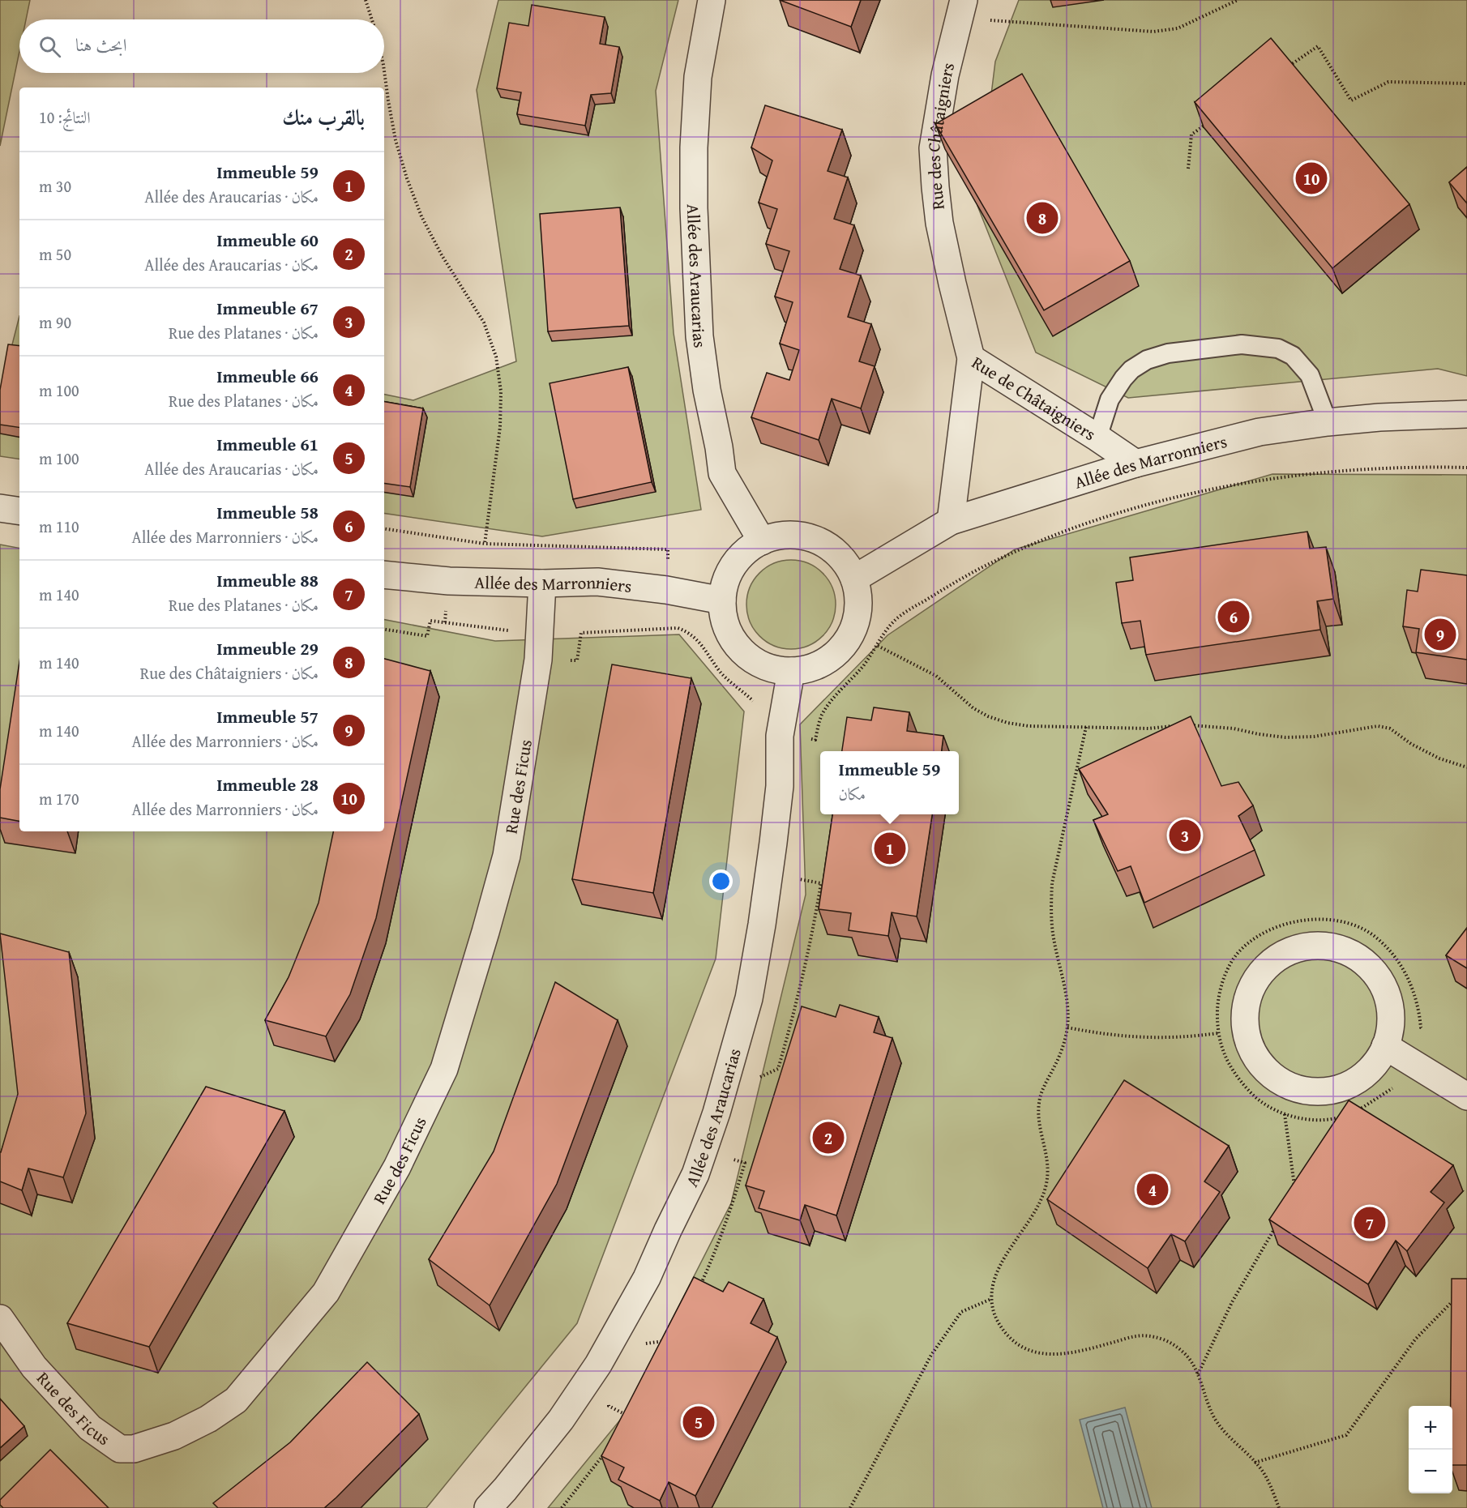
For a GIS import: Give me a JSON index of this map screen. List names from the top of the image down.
{
  "streets": {
    "street": [
      "Rue des Châtaigniers",
      "Allée des Araucarias",
      "Rue de Châtaigniers",
      "Allée des Marronniers",
      "Rue des Ficus"
    ]
  },
  "crossings": [
    ["Rue des Châtaigniers", "Rue de Châtaigniers"],
    ["Allée des Araucarias", "Allée des Marronniers"],
    ["Rue de Châtaigniers", "Allée des Marronniers"],
    ["Allée des Marronniers", "Rue des Ficus"]
  ],
  "page": {
    "search": "ابحث هنا",
    "heading": ["بالقرب منك", "النتائج: 10"],
    "list": [
      {
        "mark": "1",
        "name": "Immeuble 59",
        "note": "مكان · Allée des Araucarias",
        "value": "30 m"
      },
      {
        "mark": "2",
        "name": "Immeuble 60",
        "note": "مكان · Allée des Araucarias",
        "value": "50 m"
      },
      {
        "mark": "3",
        "name": "Immeuble 67",
        "note": "مكان · Rue des Platanes",
        "value": "90 m"
      },
      {
        "mark": "4",
        "name": "Immeuble 66",
        "note": "مكان · Rue des Platanes",
        "value": "100 m"
      },
      {
        "mark": "5",
        "name": "Immeuble 61",
        "note": "مكان · Allée des Araucarias",
        "value": "100 m"
      },
      {
        "mark": "6",
        "name": "Immeuble 58",
        "note": "مكان · Allée des Marronniers",
        "value": "110 m"
      },
      {
        "mark": "7",
        "name": "Immeuble 88",
        "note": "مكان · Rue des Platanes",
        "value": "140 m"
      },
      {
        "mark": "8",
        "name": "Immeuble 29",
        "note": "مكان · Rue des Châtaigniers",
        "value": "140 m"
      },
      {
        "mark": "9",
        "name": "Immeuble 57",
        "note": "مكان · Allée des Marronniers",
        "value": "140 m"
      },
      {
        "mark": "10",
        "name": "Immeuble 28",
        "note": "مكان · Allée des Marronniers",
        "value": "170 m"
      }
    ],
    "pins": [
      "10",
      "8",
      "6",
      "9",
      "3",
      "1",
      "2",
      "4",
      "7",
      "5"
    ],
    "popup": ["Immeuble 59", "مكان"],
    "map_buttons": ["+", "−"]
  }
}
